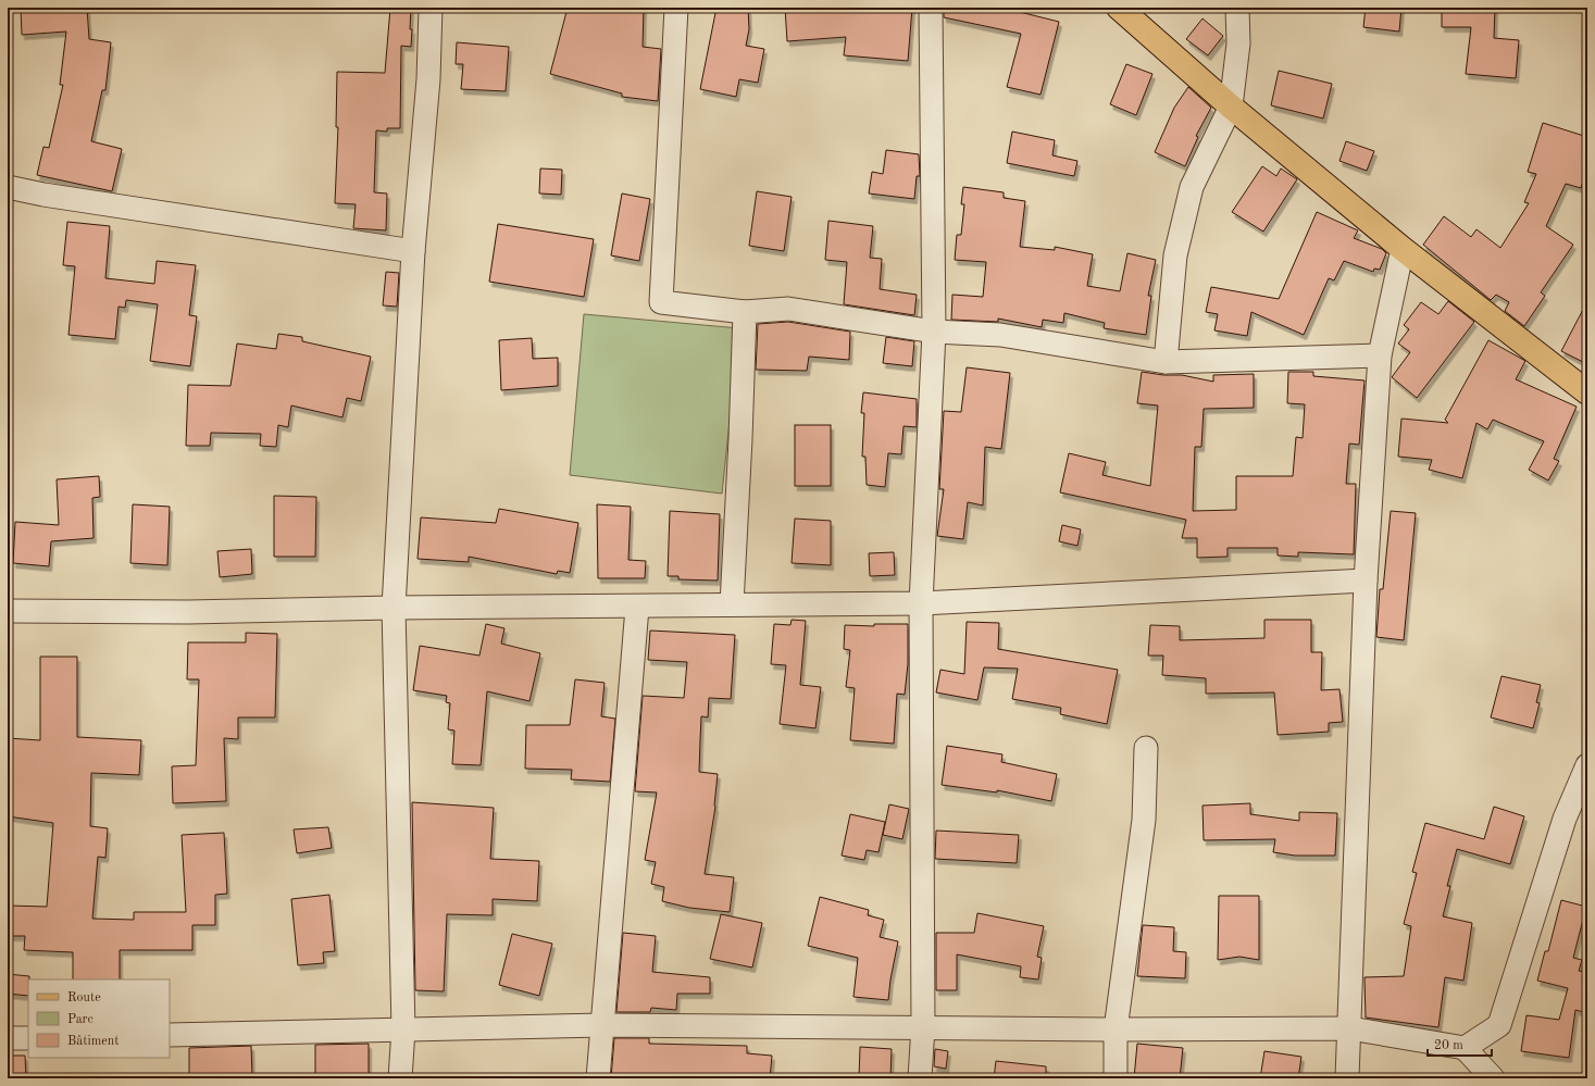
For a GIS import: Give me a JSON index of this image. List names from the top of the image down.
{
  "legend": ["Route", "Parc", "Bâtiment"],
  "scale_bar": "20 m"
}
